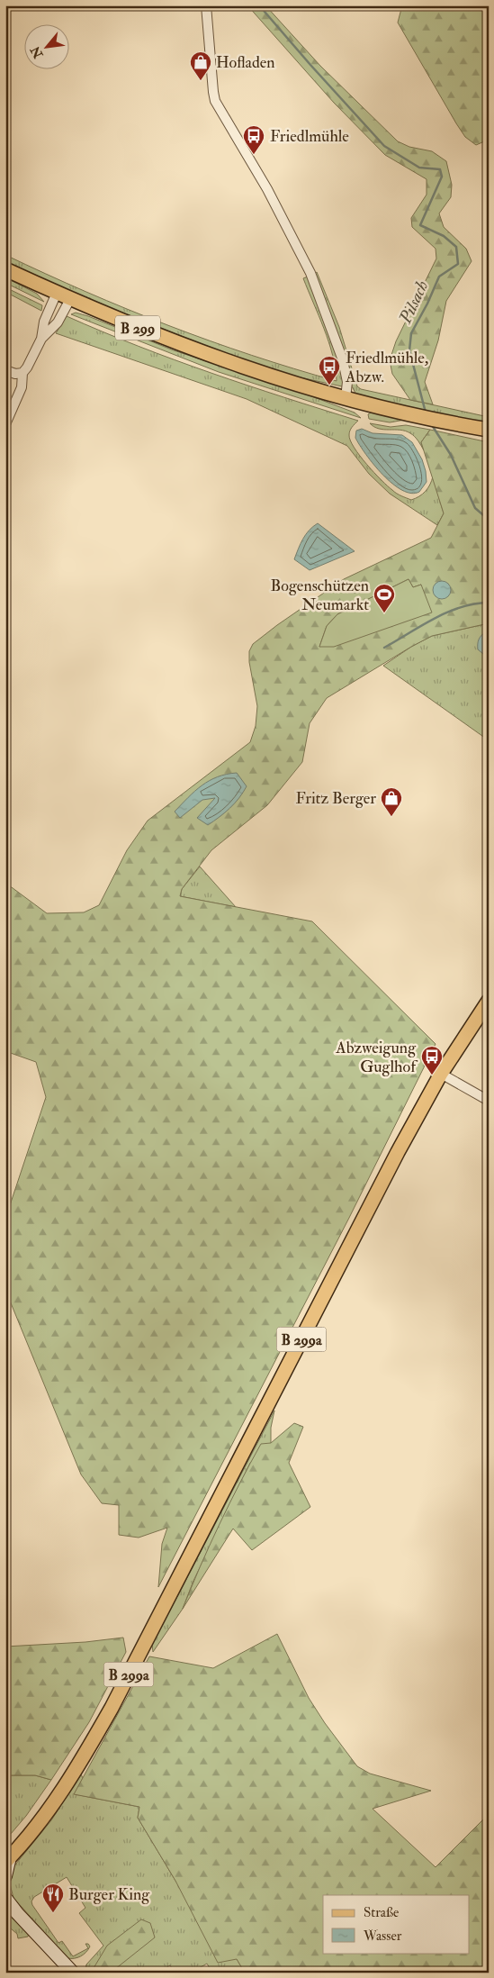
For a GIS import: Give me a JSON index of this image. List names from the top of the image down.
{
  "streets": {
    "main road": ["B 299", "B 299a"]
  },
  "water": ["Pilsach"],
  "places": {
    "shop": ["Hofladen", "Fritz Berger"],
    "bus stop": ["Friedlmühle", "Friedlmühle, Abzw.", "Abzweigung Guglhof"],
    "sports": ["Bogenschützen Neumarkt"],
    "restaurant": ["Burger King"]
  },
  "legend": ["Straße", "Wasser"],
  "north": "bottom left"
}
